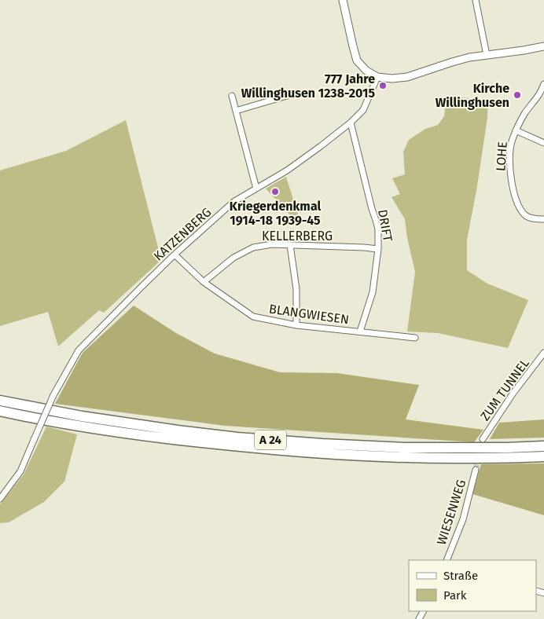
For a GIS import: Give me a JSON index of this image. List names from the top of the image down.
{
  "streets": {
    "highway": ["A 24"],
    "street": [
      "LOHE",
      "DRIFT",
      "KATZENBERG",
      "KELLERBERG",
      "BLANGWIESEN",
      "ZUM TUNNEL",
      "WIESENWEG"
    ]
  },
  "crossings": [
    ["DRIFT", "KATZENBERG"],
    ["DRIFT", "KELLERBERG"],
    ["DRIFT", "BLANGWIESEN"],
    ["KATZENBERG", "BLANGWIESEN"],
    ["KELLERBERG", "BLANGWIESEN"]
  ],
  "places": ["777 Jahre Willinghusen 1238-2015", "Kirche Willinghusen", "Kriegerdenkmal 1914-18 1939-45"],
  "legend": ["Straße", "Park"]
}
